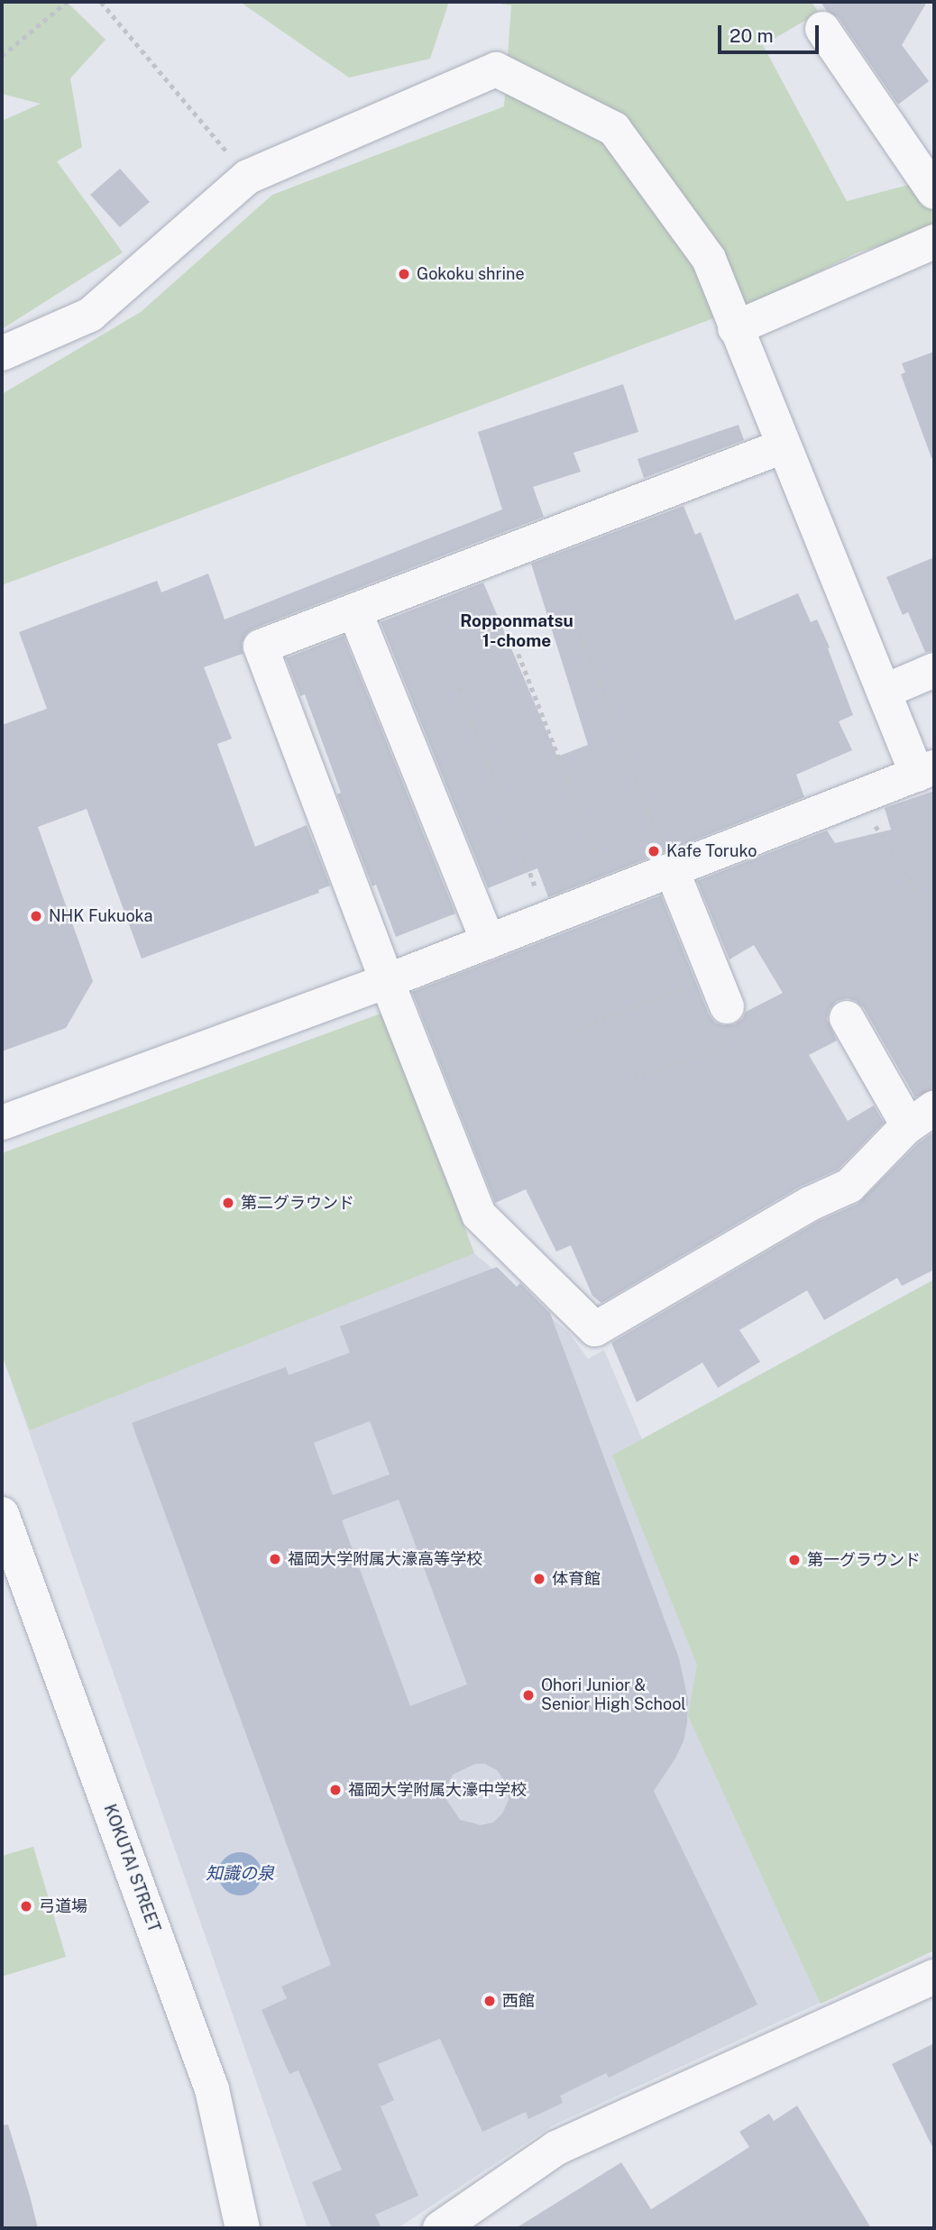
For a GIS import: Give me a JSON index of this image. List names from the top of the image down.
{
  "streets": {
    "street": ["KOKUTAI STREET"]
  },
  "districts": ["Ropponmatsu 1-chome"],
  "water": ["知識の泉"],
  "places": [
    "Gokoku shrine",
    "Kafe Toruko",
    "NHK Fukuoka",
    "第二グラウンド",
    "福岡大学附属大濠高等学校",
    "第一グラウンド",
    "体育館",
    "Ohori Junior & Senior High School",
    "福岡大学附属大濠中学校",
    "弓道場",
    "西館"
  ],
  "scale_bar": "20 m"
}
